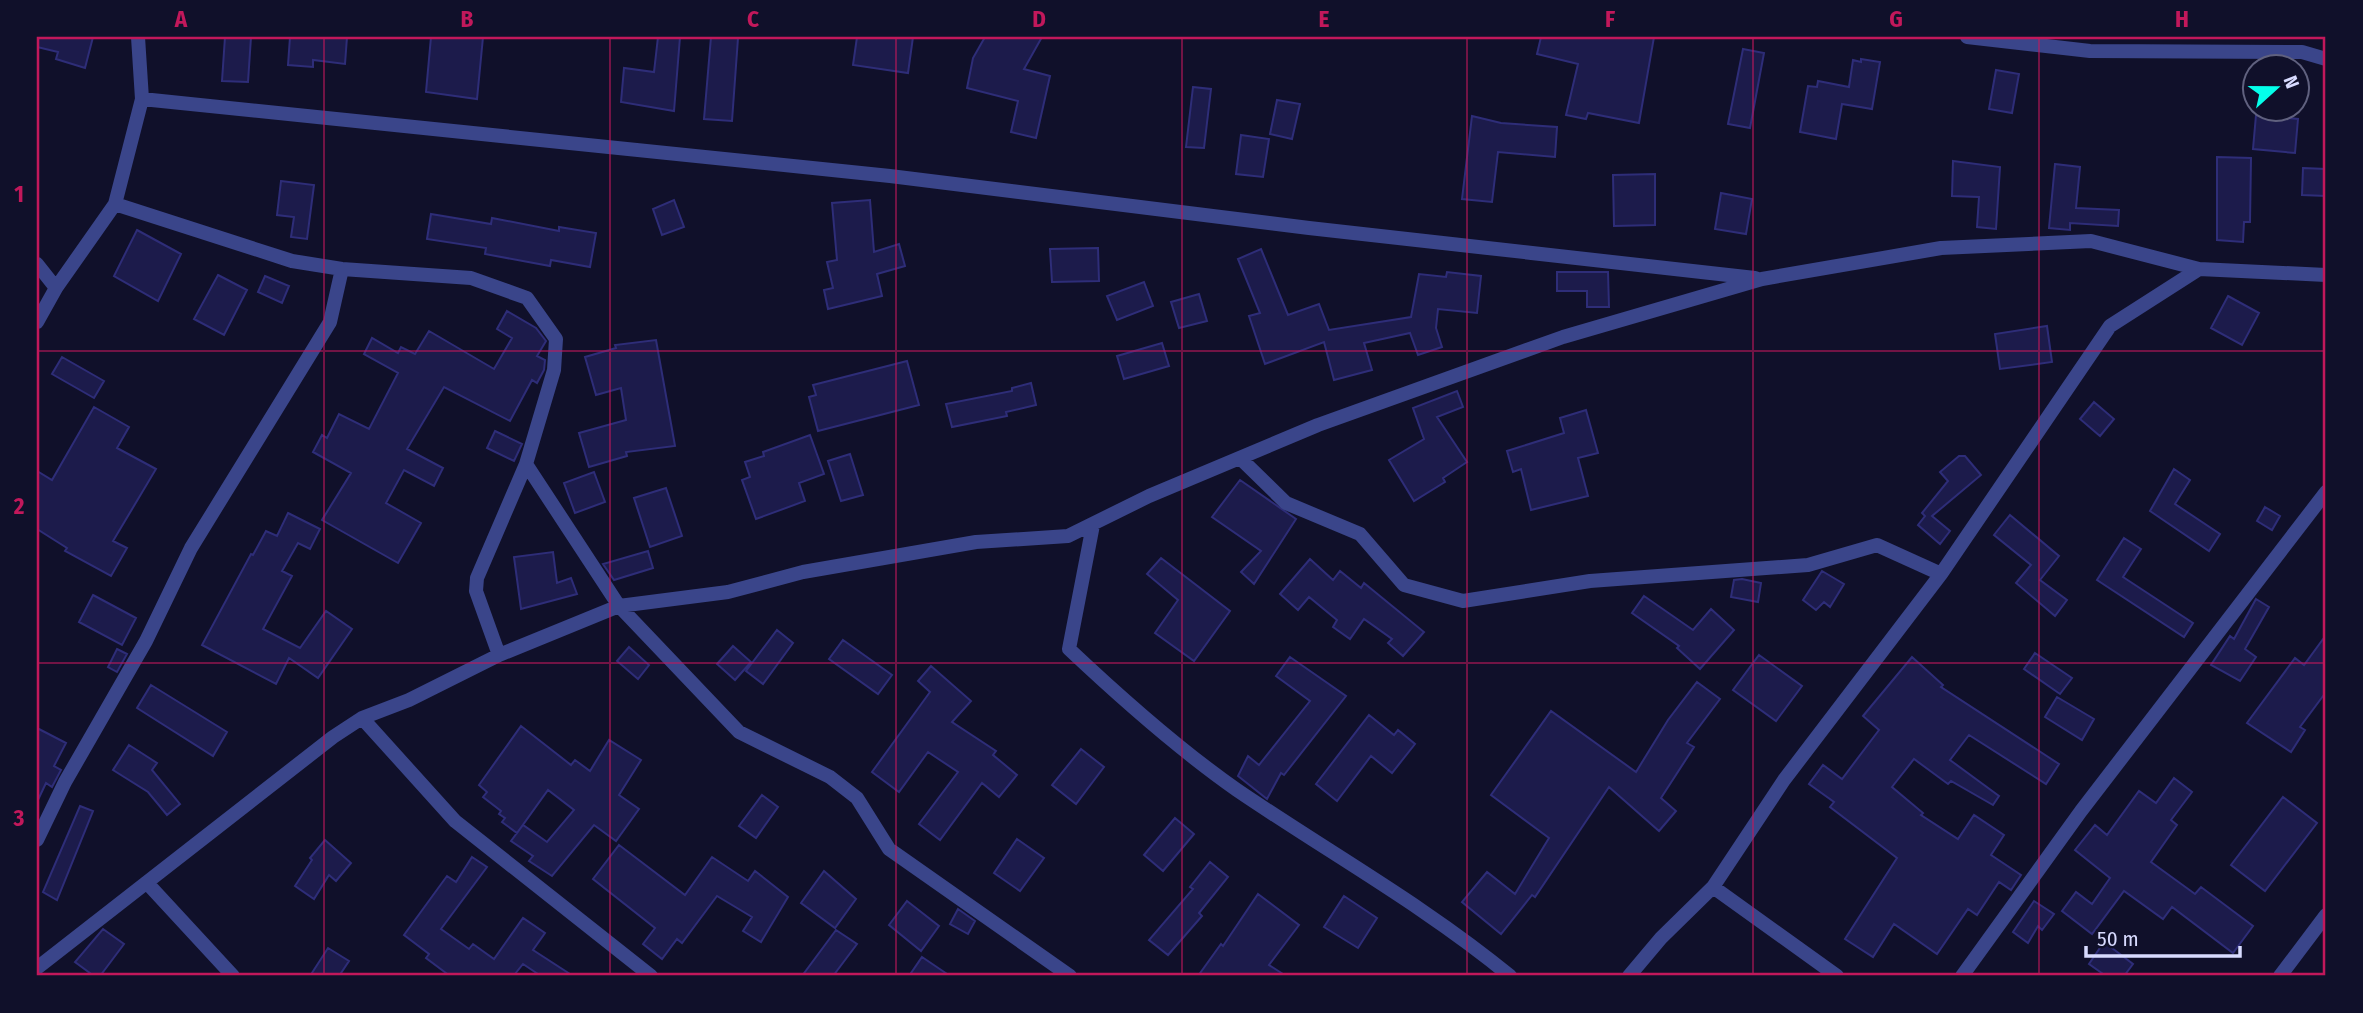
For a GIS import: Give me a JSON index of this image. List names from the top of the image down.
{
  "scale_bar": "50 m",
  "north": "right",
  "grid": {
    "columns": [
      "A",
      "B",
      "C",
      "D",
      "E",
      "F",
      "G",
      "H"
    ],
    "rows": ["1", "2", "3"]
  }
}
